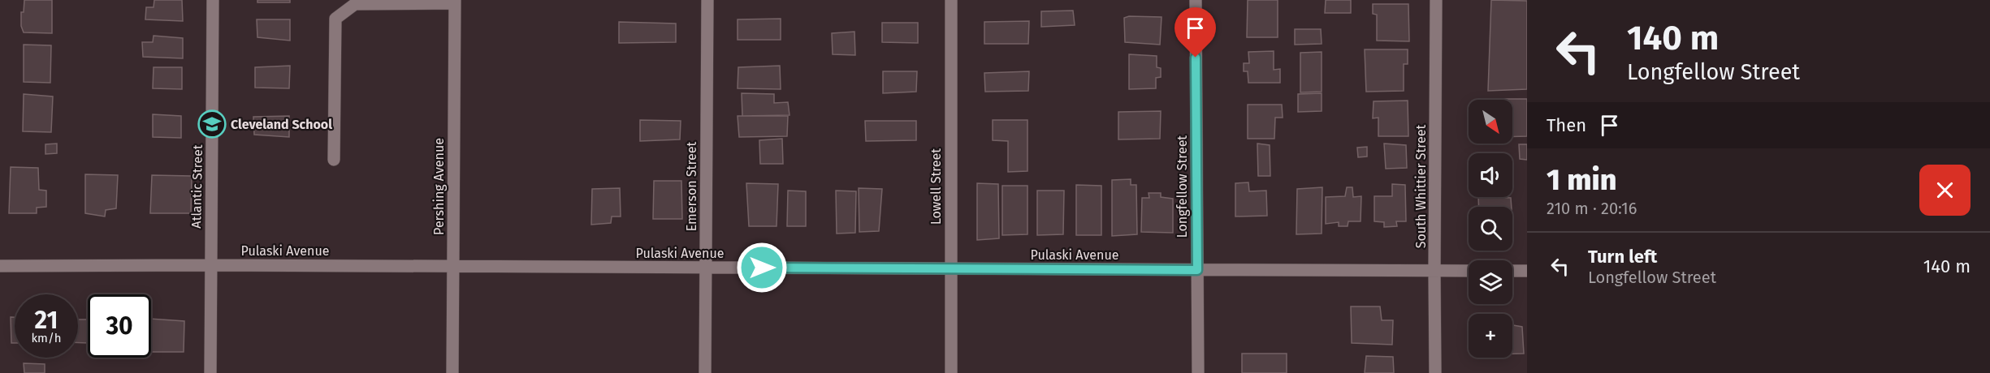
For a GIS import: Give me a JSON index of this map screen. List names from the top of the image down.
{
  "streets": {
    "street": [
      "Atlantic Street",
      "Pershing Avenue",
      "Emerson Street",
      "Lowell Street",
      "Longfellow Street",
      "South Whittier Street",
      "Pulaski Avenue"
    ]
  },
  "crossings": [
    ["Atlantic Street", "Pulaski Avenue"],
    ["Pershing Avenue", "Pulaski Avenue"],
    ["Emerson Street", "Pulaski Avenue"],
    ["Lowell Street", "Pulaski Avenue"],
    ["Longfellow Street", "Pulaski Avenue"],
    ["South Whittier Street", "Pulaski Avenue"]
  ],
  "places": {
    "school or university": ["Cleveland School"]
  },
  "north": "bottom right",
  "page": {
    "turn": ["140 m", "Longfellow Street"],
    "map_buttons": "+",
    "then": "Then",
    "heading": ["1 min", "210 m · 20:16"],
    "list": [
      {
        "name": "Turn left",
        "note": "Longfellow Street",
        "value": "140 m"
      }
    ],
    "speed": "21 km/h",
    "limit": "30"
  }
}
